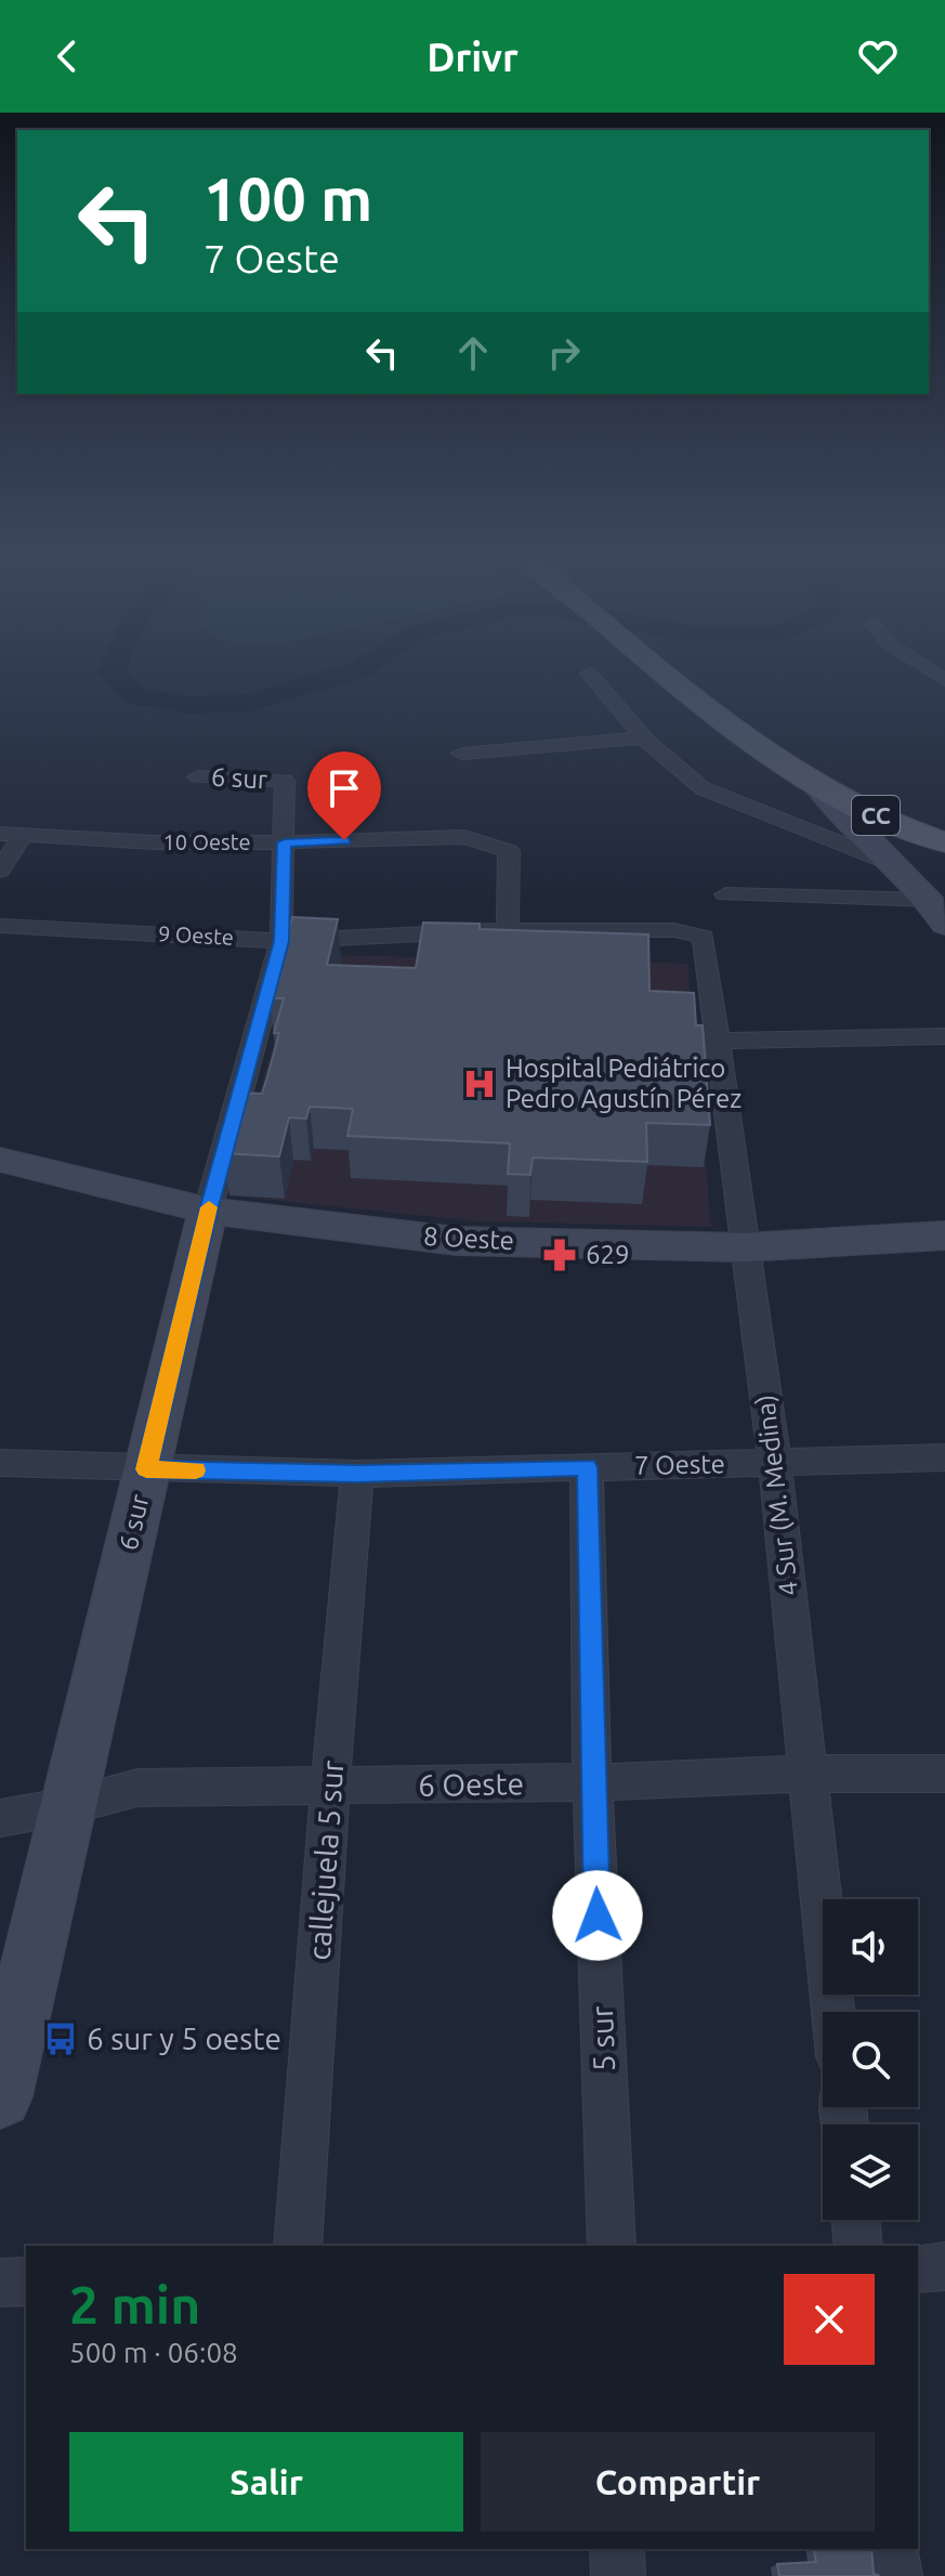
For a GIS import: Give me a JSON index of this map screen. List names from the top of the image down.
{
  "streets": {
    "main road": ["CC"],
    "street": [
      "6 sur",
      "10 Oeste",
      "9 Oeste",
      "8 Oeste",
      "7 Oeste",
      "4 Sur (M. Medina)",
      "6 Oeste",
      "callejuela 5 sur",
      "5 sur"
    ]
  },
  "crossings": [
    ["6 sur", "10 Oeste"],
    ["6 sur", "9 Oeste"],
    ["6 sur", "8 Oeste"],
    ["6 sur", "7 Oeste"],
    ["6 sur", "6 Oeste"],
    ["10 Oeste", "9 Oeste"],
    ["9 Oeste", "4 Sur (M. Medina)"],
    ["8 Oeste", "4 Sur (M. Medina)"],
    ["7 Oeste", "4 Sur (M. Medina)"],
    ["7 Oeste", "callejuela 5 sur"],
    ["7 Oeste", "5 sur"],
    ["4 Sur (M. Medina)", "6 Oeste"],
    ["6 Oeste", "callejuela 5 sur"],
    ["6 Oeste", "5 sur"]
  ],
  "places": {
    "hospital": ["Hospital Pediátrico Pedro Agustín Pérez"],
    "pharmacy": ["629"],
    "bus stop": ["6 sur y 5 oeste"]
  },
  "page": {
    "header": "Drivr",
    "turn": ["100 m", "7 Oeste"],
    "heading": ["2 min", "500 m · 06:08"],
    "buttons": ["Salir", "Compartir"]
  }
}
